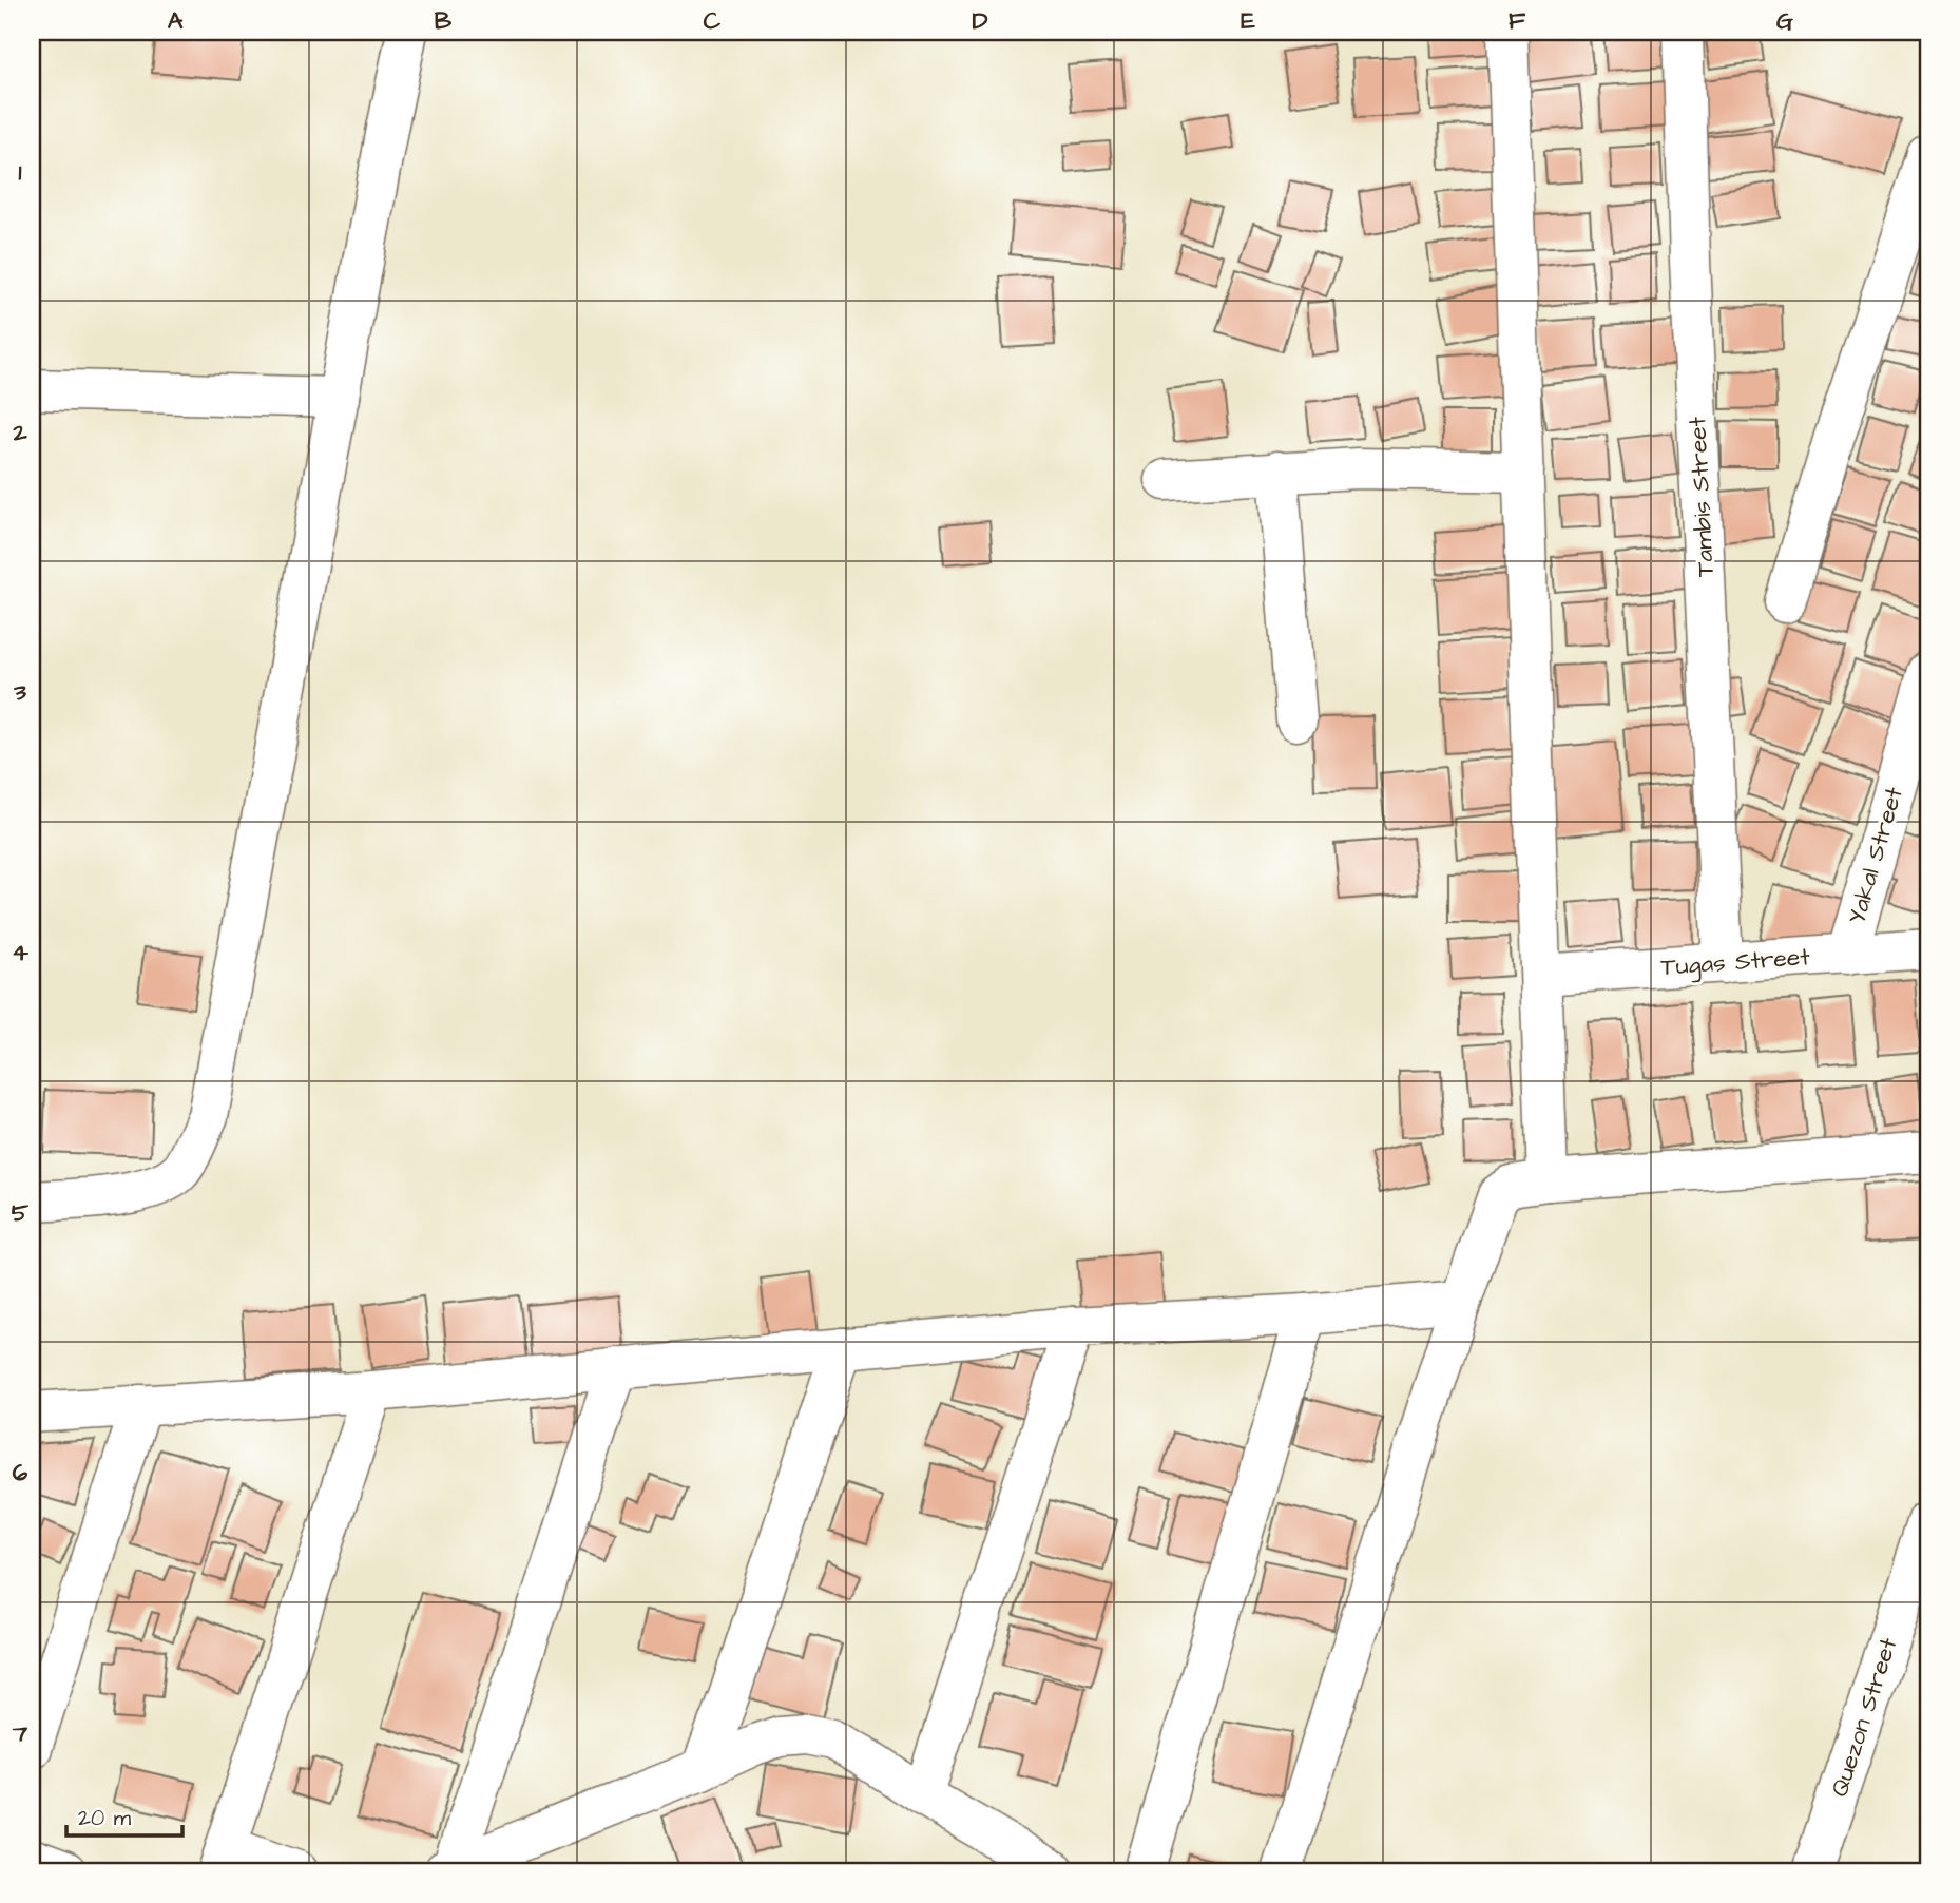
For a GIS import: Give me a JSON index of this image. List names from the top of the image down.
{
  "streets": {
    "street": [
      "Tambis Street",
      "Yakal Street",
      "Tugas Street",
      "Quezon Street"
    ]
  },
  "crossings": [
    ["Tambis Street", "Tugas Street"],
    ["Yakal Street", "Tugas Street"]
  ],
  "scale_bar": "20 m",
  "grid": {
    "columns": [
      "A",
      "B",
      "C",
      "D",
      "E",
      "F",
      "G"
    ],
    "rows": [
      "1",
      "2",
      "3",
      "4",
      "5",
      "6",
      "7"
    ]
  }
}
